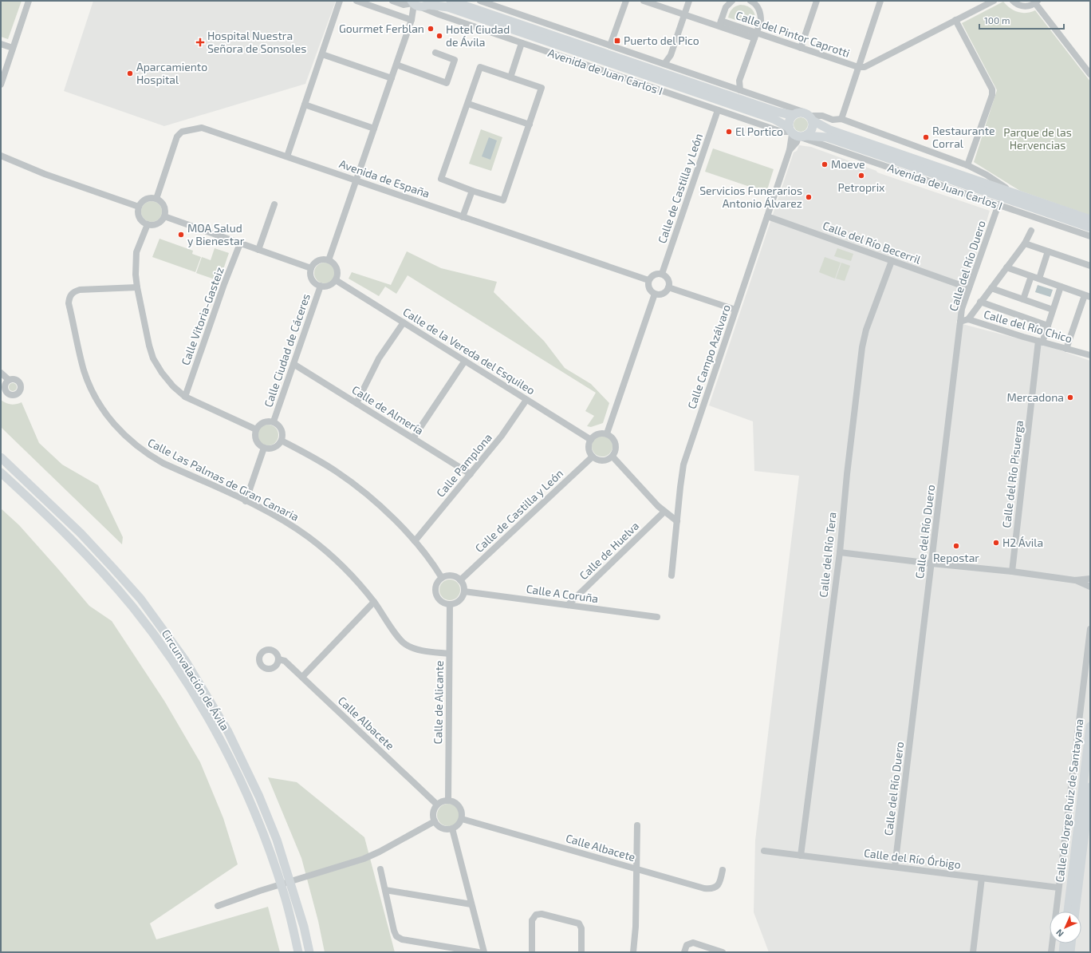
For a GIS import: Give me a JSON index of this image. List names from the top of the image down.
{
  "streets": {
    "highway": ["Avenida de Juan Carlos I", "Circunvalación de Ávila", "Calle de Jorge Ruiz de Santayana"],
    "street": [
      "Calle del Pintor Caprotti",
      "Avenida de España",
      "Calle de Castilla y León",
      "Calle del Río Becerril",
      "Calle del Río Duero",
      "Calle Vitoria-Gasteiz",
      "Calle del Río Chico",
      "Calle Ciudad de Cáceres",
      "Calle de la Vereda del Esquileo",
      "Calle Campo Azálvaro",
      "Calle de Almería",
      "Calle Pamplona",
      "Calle del Río Pisuerga",
      "Calle Las Palmas de Gran Canaria",
      "Calle de Huelva",
      "Calle del Río Tera",
      "Calle A Coruña",
      "Calle de Alicante",
      "Calle Albacete",
      "Calle del Río Órbigo"
    ]
  },
  "crossings": [
    ["Avenida de Juan Carlos I", "Calle de Castilla y León"],
    ["Avenida de Juan Carlos I", "Calle del Río Duero"],
    ["Avenida de Juan Carlos I", "Calle Campo Azálvaro"],
    ["Avenida de España", "Calle de Castilla y León"],
    ["Calle de Castilla y León", "Calle de la Vereda del Esquileo"],
    ["Calle de Castilla y León", "Calle A Coruña"],
    ["Calle de Castilla y León", "Calle de Alicante"],
    ["Calle del Río Becerril", "Calle del Río Duero"],
    ["Calle del Río Becerril", "Calle Campo Azálvaro"],
    ["Calle del Río Becerril", "Calle del Río Tera"],
    ["Calle del Río Duero", "Calle del Río Chico"],
    ["Calle del Río Duero", "Calle del Río Órbigo"],
    ["Calle del Río Chico", "Calle del Río Pisuerga"],
    ["Calle Ciudad de Cáceres", "Calle de la Vereda del Esquileo"],
    ["Calle Ciudad de Cáceres", "Calle de Almería"],
    ["Calle de la Vereda del Esquileo", "Calle Pamplona"],
    ["Calle de Almería", "Calle Pamplona"],
    ["Calle Las Palmas de Gran Canaria", "Calle de Alicante"],
    ["Calle de Huelva", "Calle A Coruña"],
    ["Calle del Río Tera", "Calle del Río Órbigo"],
    ["Calle A Coruña", "Calle de Alicante"],
    ["Calle de Alicante", "Calle Albacete"],
    ["Calle de Jorge Ruiz de Santayana", "Calle del Río Órbigo"]
  ],
  "parks": ["Parque de las Hervencias"],
  "places": {
    "other": [
      "Gourmet Ferblan",
      "Hotel Ciudad de Ávila",
      "Aparcamiento Hospital",
      "El Portico",
      "Restaurante Corral",
      "Moeve",
      "Petroprix",
      "Servicios Funerarios Antonio Álvarez",
      "MOA Salud y Bienestar",
      "Mercadona",
      "H2 Ávila",
      "Repostar"
    ],
    "transit": ["Puerto del Pico"],
    "health": ["Hospital Nuestra Señora de Sonsoles"]
  },
  "scale_bar": "100 m",
  "north": "bottom left"
}
